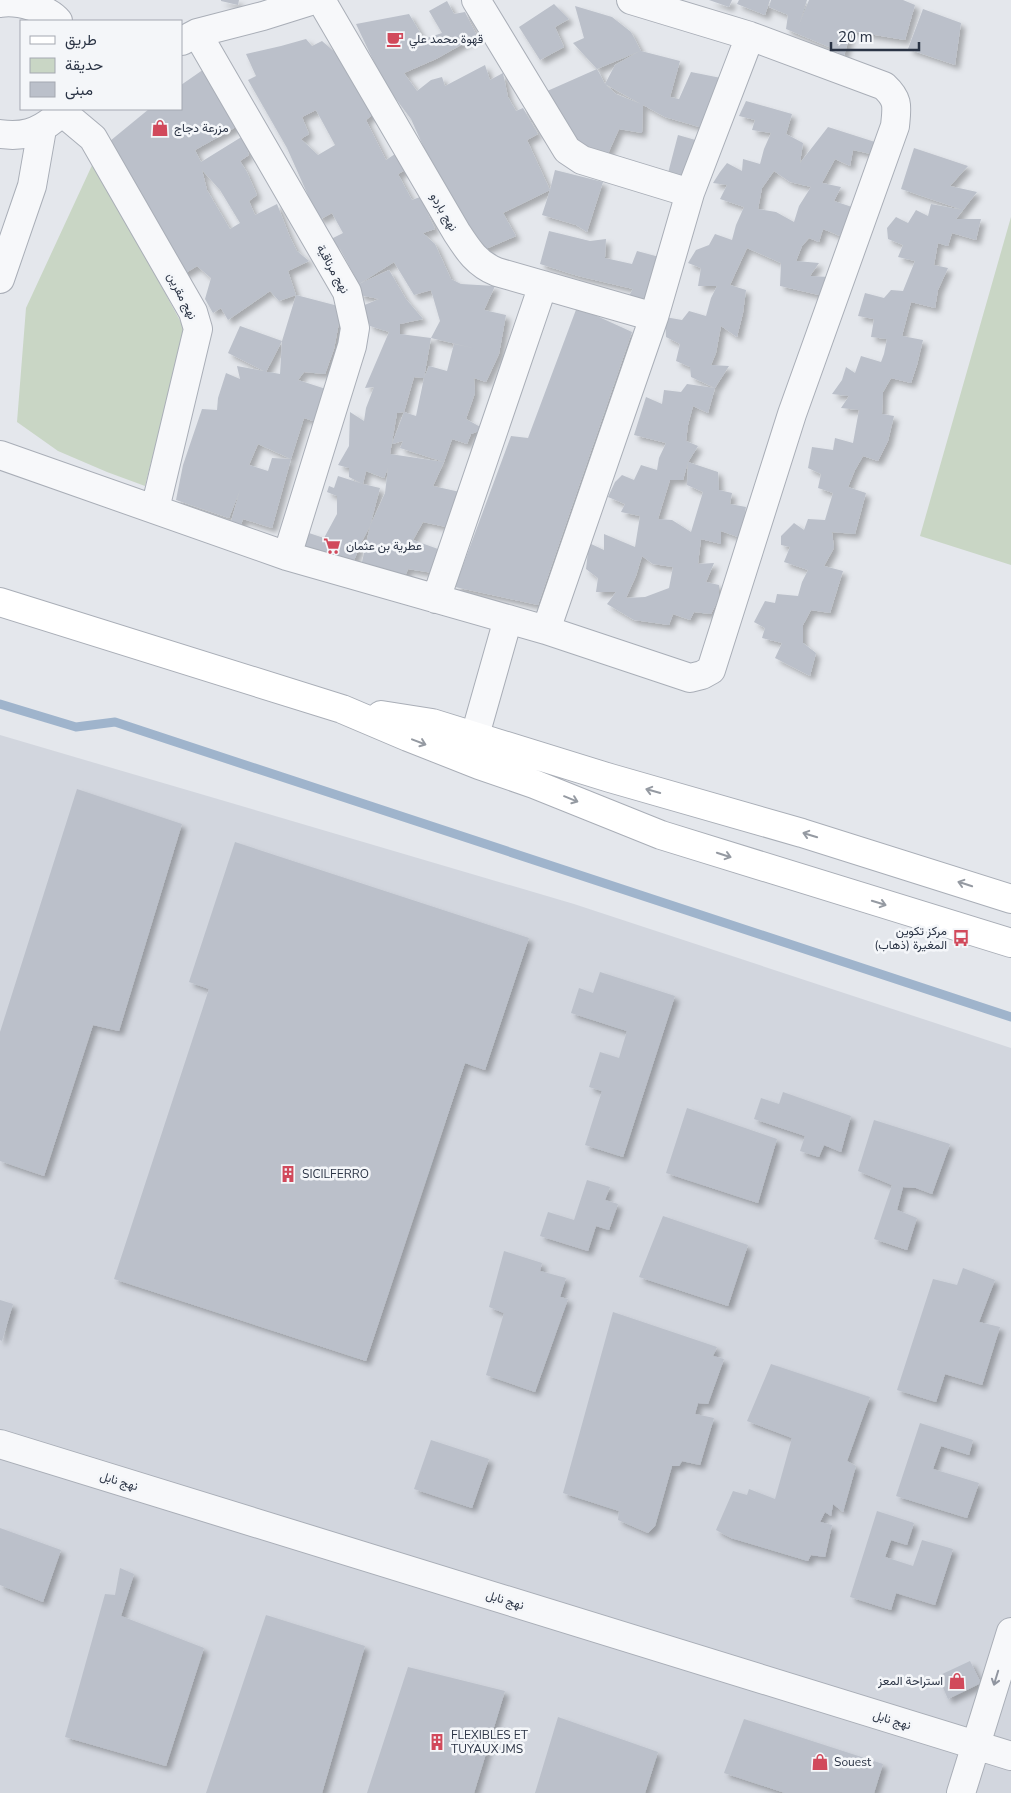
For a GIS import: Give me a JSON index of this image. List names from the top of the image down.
{
  "streets": {
    "street": [
      "نهج باردو",
      "نهج مرناقية",
      "نهج مقرين",
      "نهج نابل"
    ]
  },
  "places": {
    "cafe": ["قهوة محمد علي"],
    "shop": ["مزرعة دجاج", "استراحة المعز", "Souest"],
    "supermarket": ["عطرية بن عثمان"],
    "bus stop": ["مركز تكوين المغيرة (ذهاب)"],
    "building": ["SICILFERRO", "FLEXIBLES ET TUYAUX JMS"]
  },
  "legend": ["طريق", "حديقة", "مبنى"],
  "scale_bar": "20 m"
}
